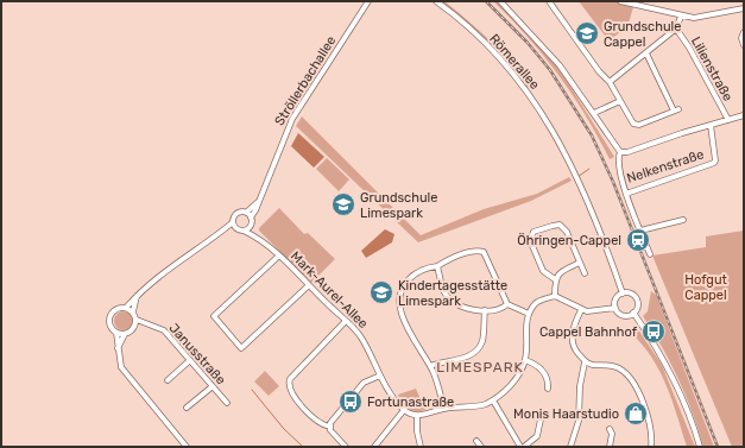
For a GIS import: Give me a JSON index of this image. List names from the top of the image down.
{
  "streets": {
    "street": [
      "Römerallee",
      "Lilienstraße",
      "Ströllerbachallee",
      "Nelkenstraße",
      "Mark-Aurel-Allee",
      "Janusstraße"
    ]
  },
  "crossings": [
    ["Ströllerbachallee", "Mark-Aurel-Allee"]
  ],
  "districts": ["LIMESPARK"],
  "parks": ["Hofgut Cappel"],
  "places": {
    "school or university": ["Grundschule Cappel", "Grundschule Limespark", "Kindertagesstätte Limespark"],
    "station": ["Öhringen-Cappel"],
    "bus stop": ["Cappel Bahnhof", "Fortunastraße"],
    "shop": ["Monis Haarstudio"]
  }
}
